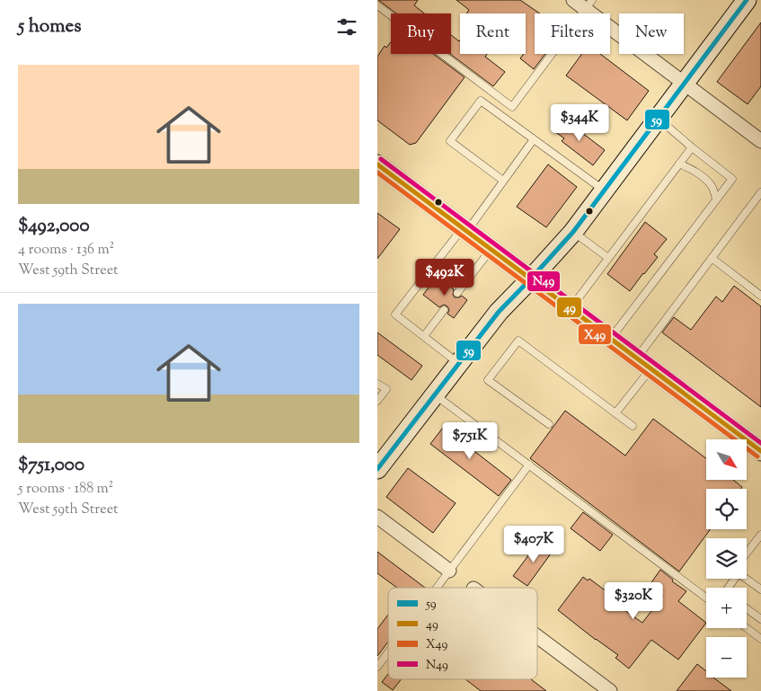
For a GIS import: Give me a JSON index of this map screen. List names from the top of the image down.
{
  "lines": [
    "transit line 59",
    "transit line N49",
    "transit line 49",
    "transit line X49"
  ],
  "legend": [
    "59",
    "49",
    "X49",
    "N49"
  ],
  "north": "bottom right",
  "page": {
    "heading": "5 homes",
    "chip": [
      "Buy",
      "Rent",
      "Filters",
      "New"
    ],
    "list": [
      {
        "name": "$492,000",
        "note": "4 rooms · 136 m² · West 59th Street"
      },
      {
        "name": "$751,000",
        "note": "5 rooms · 188 m² · West 59th Street"
      }
    ],
    "price": [
      "$344K",
      "$492K",
      "$751K",
      "$407K",
      "$320K"
    ],
    "map_buttons": ["+", "−"]
  }
}
